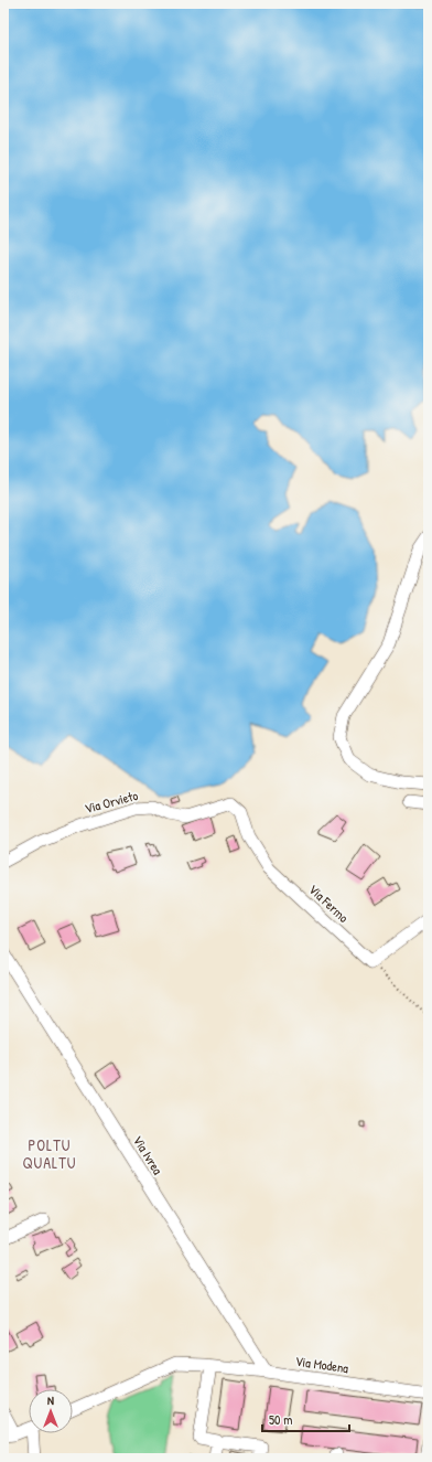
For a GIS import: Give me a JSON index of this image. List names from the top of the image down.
{
  "streets": {
    "street": [
      "Via Orvieto",
      "Via Fermo",
      "Via Ivrea",
      "Via Modena"
    ]
  },
  "crossings": [
    ["Via Orvieto", "Via Fermo"],
    ["Via Ivrea", "Via Modena"]
  ],
  "districts": ["POLTU QUALTU"],
  "scale_bar": "50 m",
  "north": "top"
}
